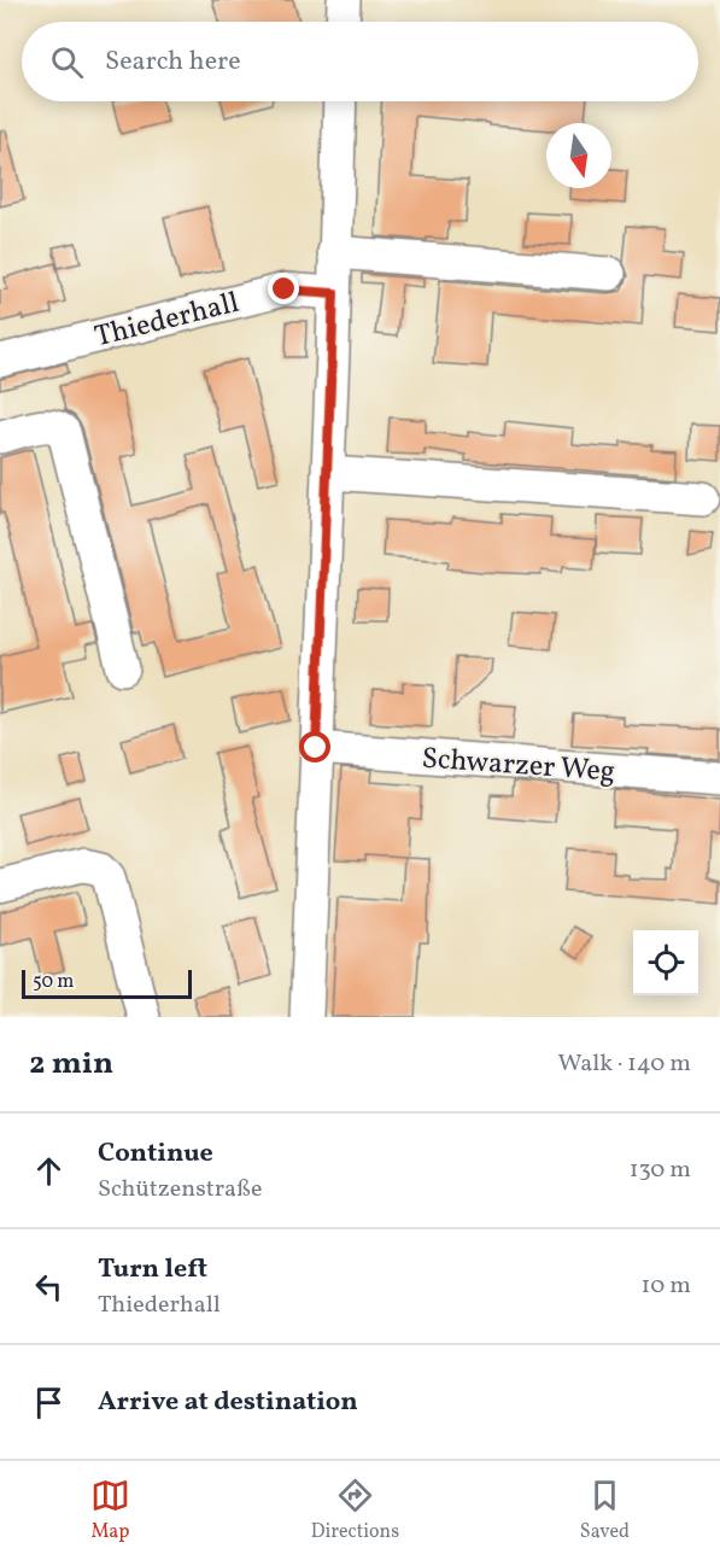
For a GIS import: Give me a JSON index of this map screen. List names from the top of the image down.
{
  "streets": {
    "street": ["Thiederhall", "Schwarzer Weg"]
  },
  "scale_bar": "50 m",
  "north": "bottom",
  "page": {
    "search": "Search here",
    "scale": "50 m",
    "heading": ["2 min", "Walk · 140 m"],
    "list": [
      ["Continue", "Schützenstraße", "130 m"],
      ["Turn left", "Thiederhall", "10 m"],
      "Arrive at destination"
    ],
    "nav": ["Map", "Directions", "Saved"]
  }
}
